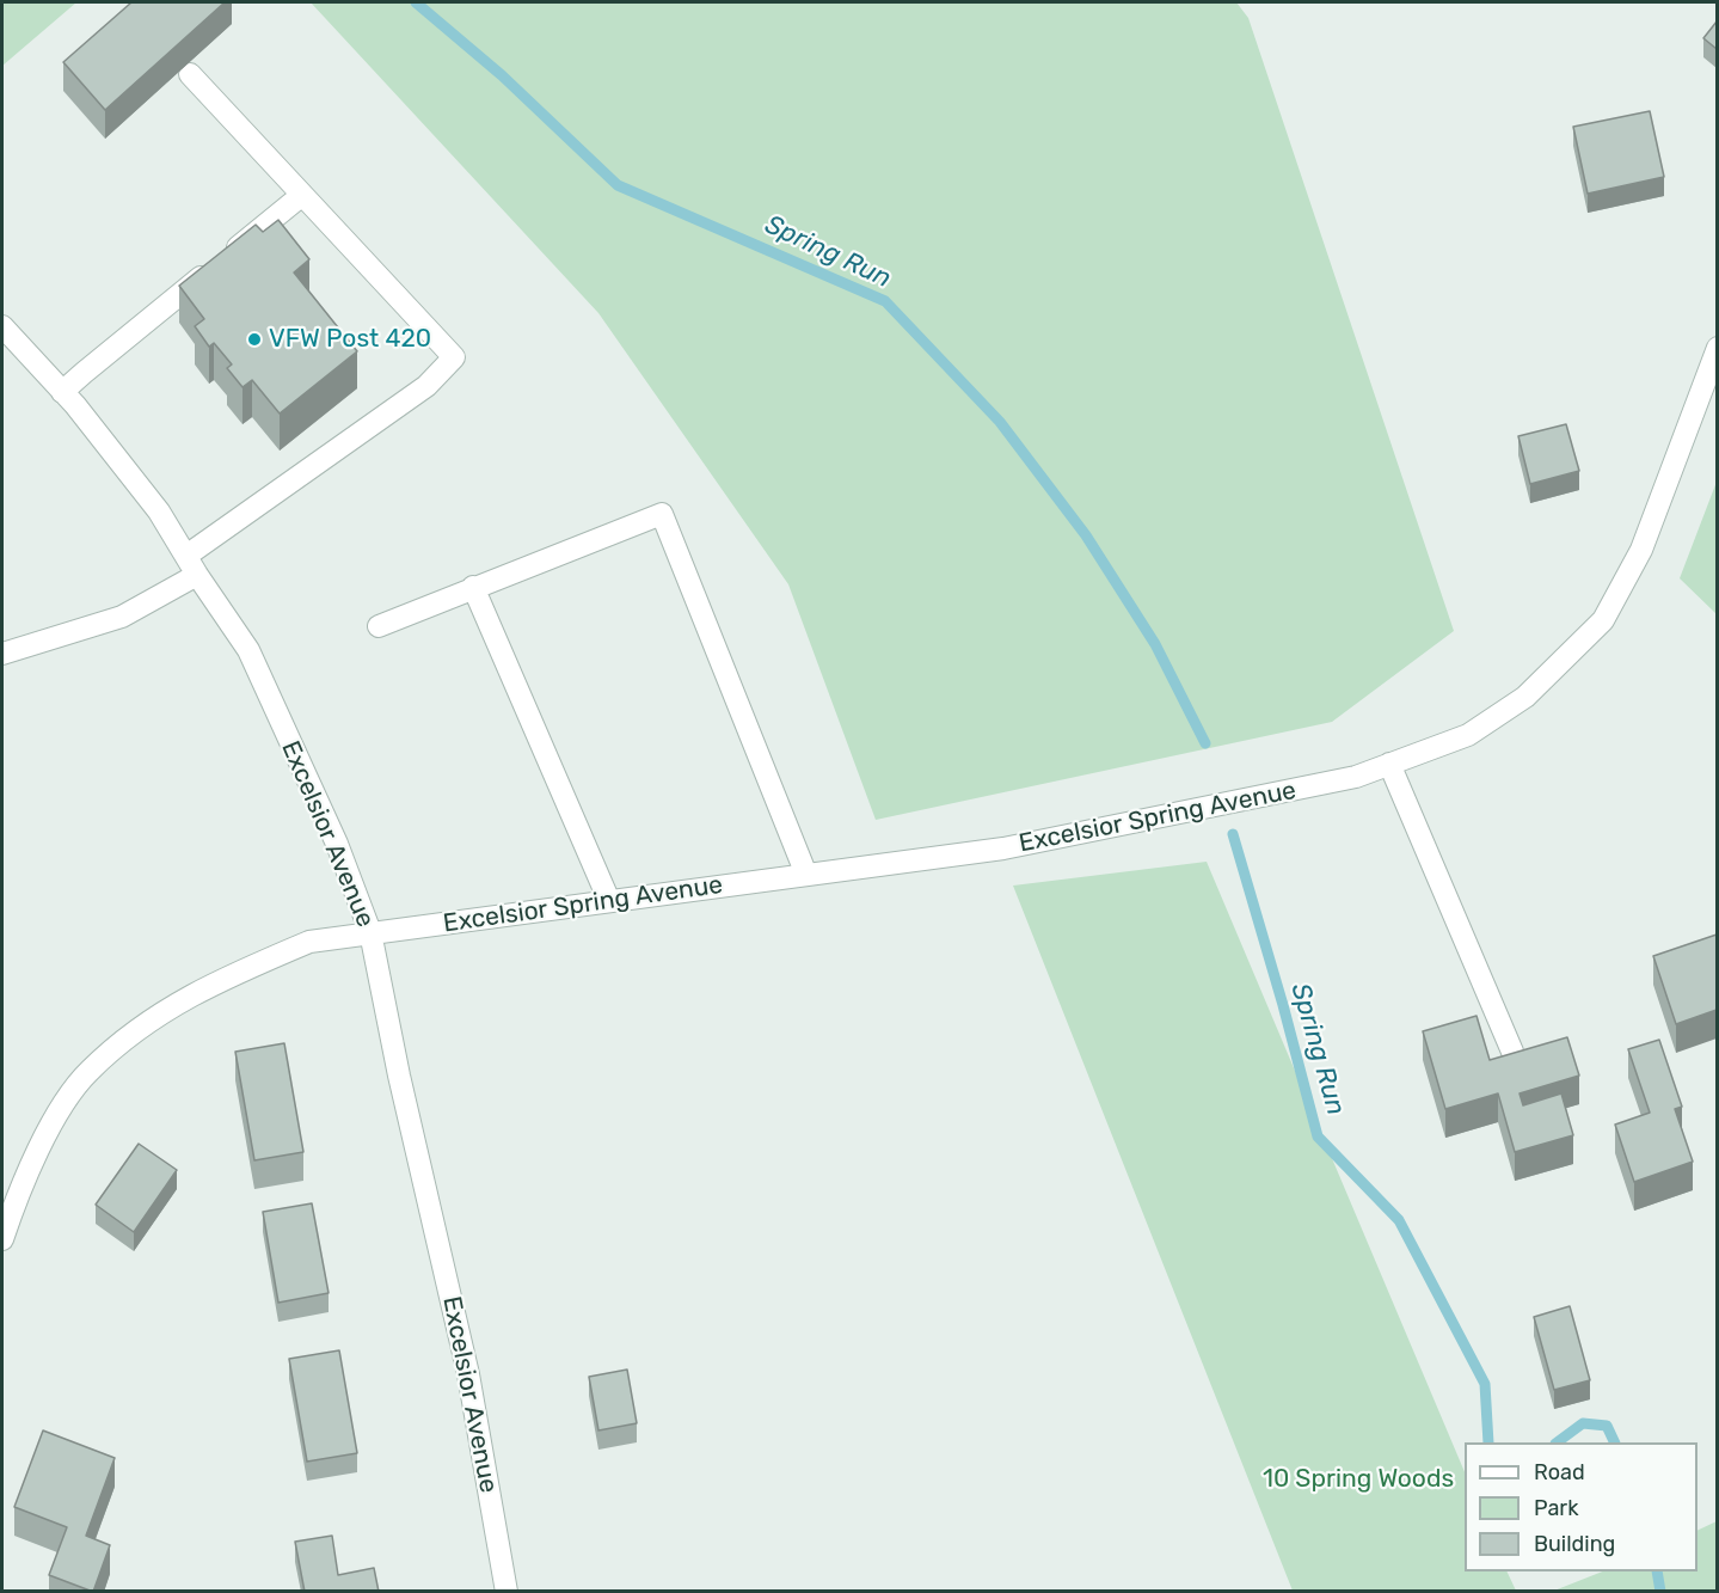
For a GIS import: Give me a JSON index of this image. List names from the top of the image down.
{
  "streets": {
    "street": ["Excelsior Spring Avenue", "Excelsior Avenue"]
  },
  "crossings": [
    ["Excelsior Spring Avenue", "Excelsior Avenue"]
  ],
  "water": ["Spring Run"],
  "parks": ["10 Spring Woods"],
  "places": ["VFW Post 420"],
  "legend": ["Road", "Park", "Building"]
}
